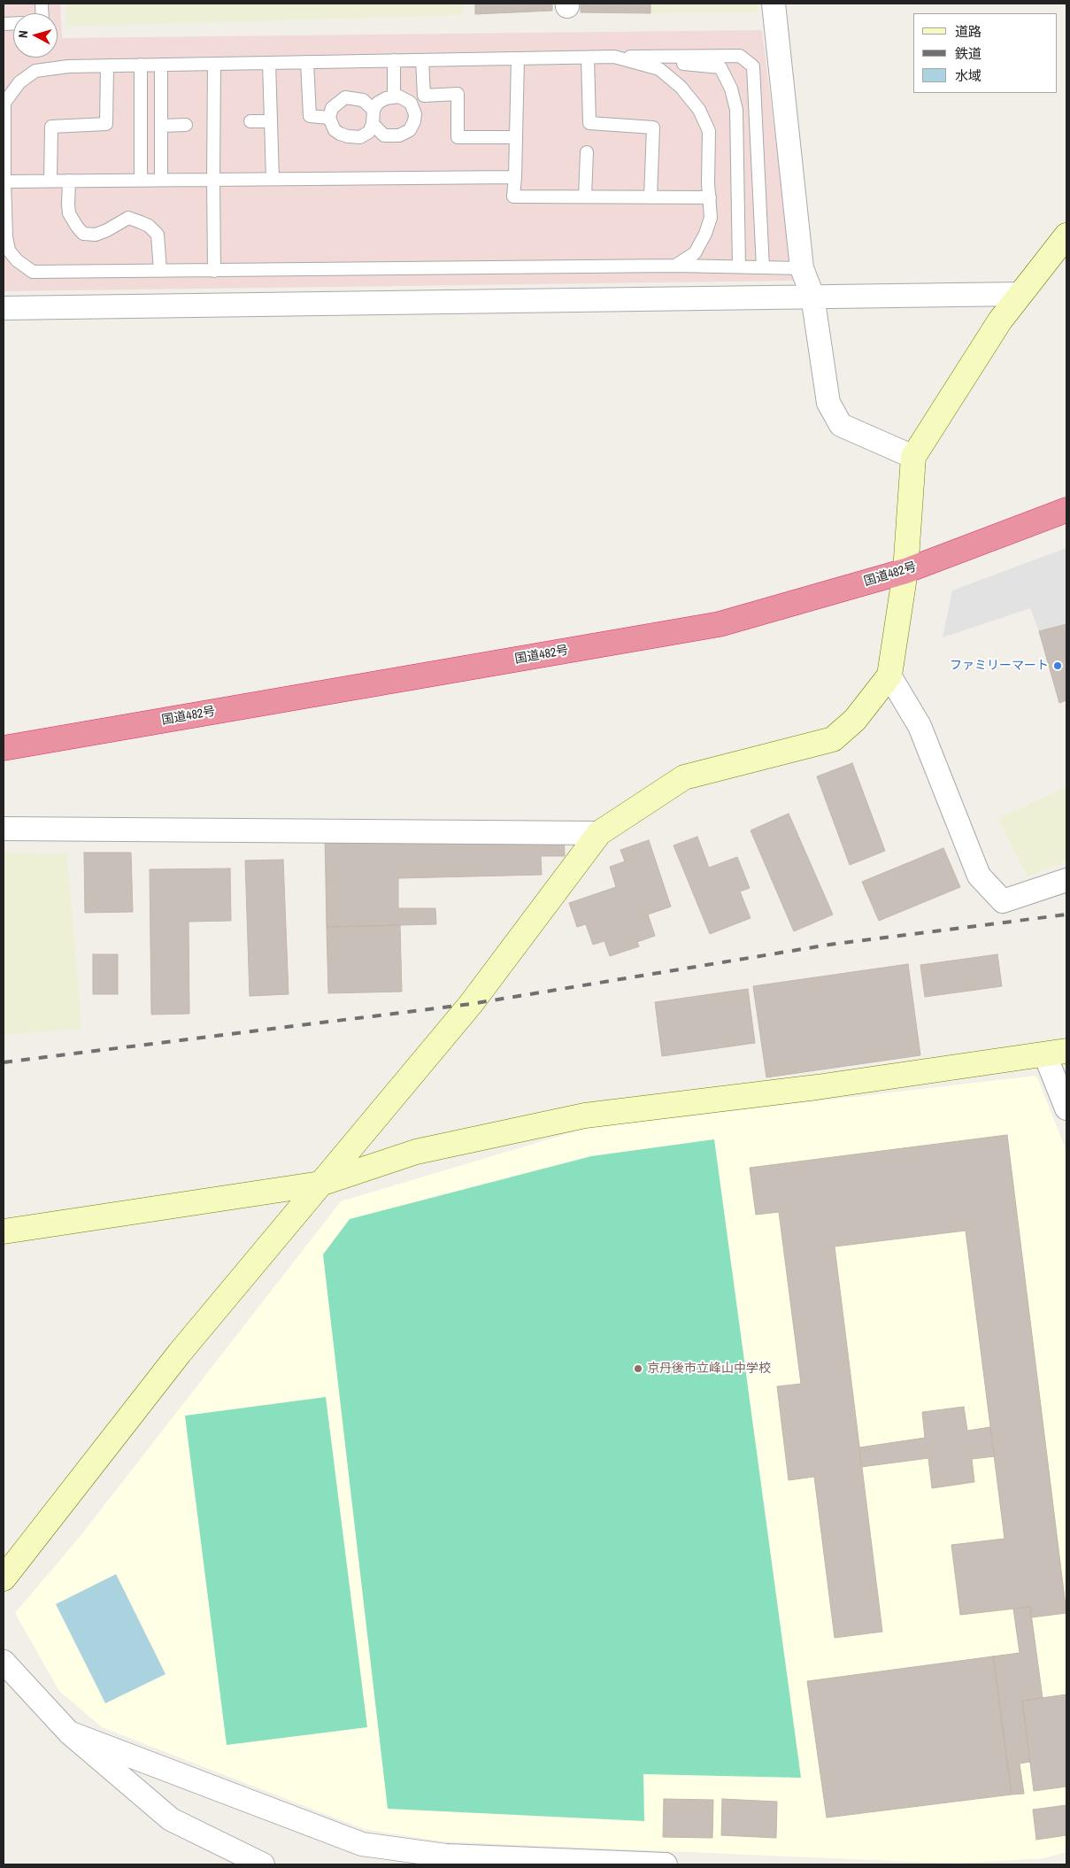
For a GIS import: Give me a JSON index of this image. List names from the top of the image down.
{
  "streets": {
    "highway": ["国道482号"]
  },
  "places": ["ファミリーマート", "京丹後市立峰山中学校"],
  "legend": ["道路", "鉄道", "水域"],
  "north": "left"
}
